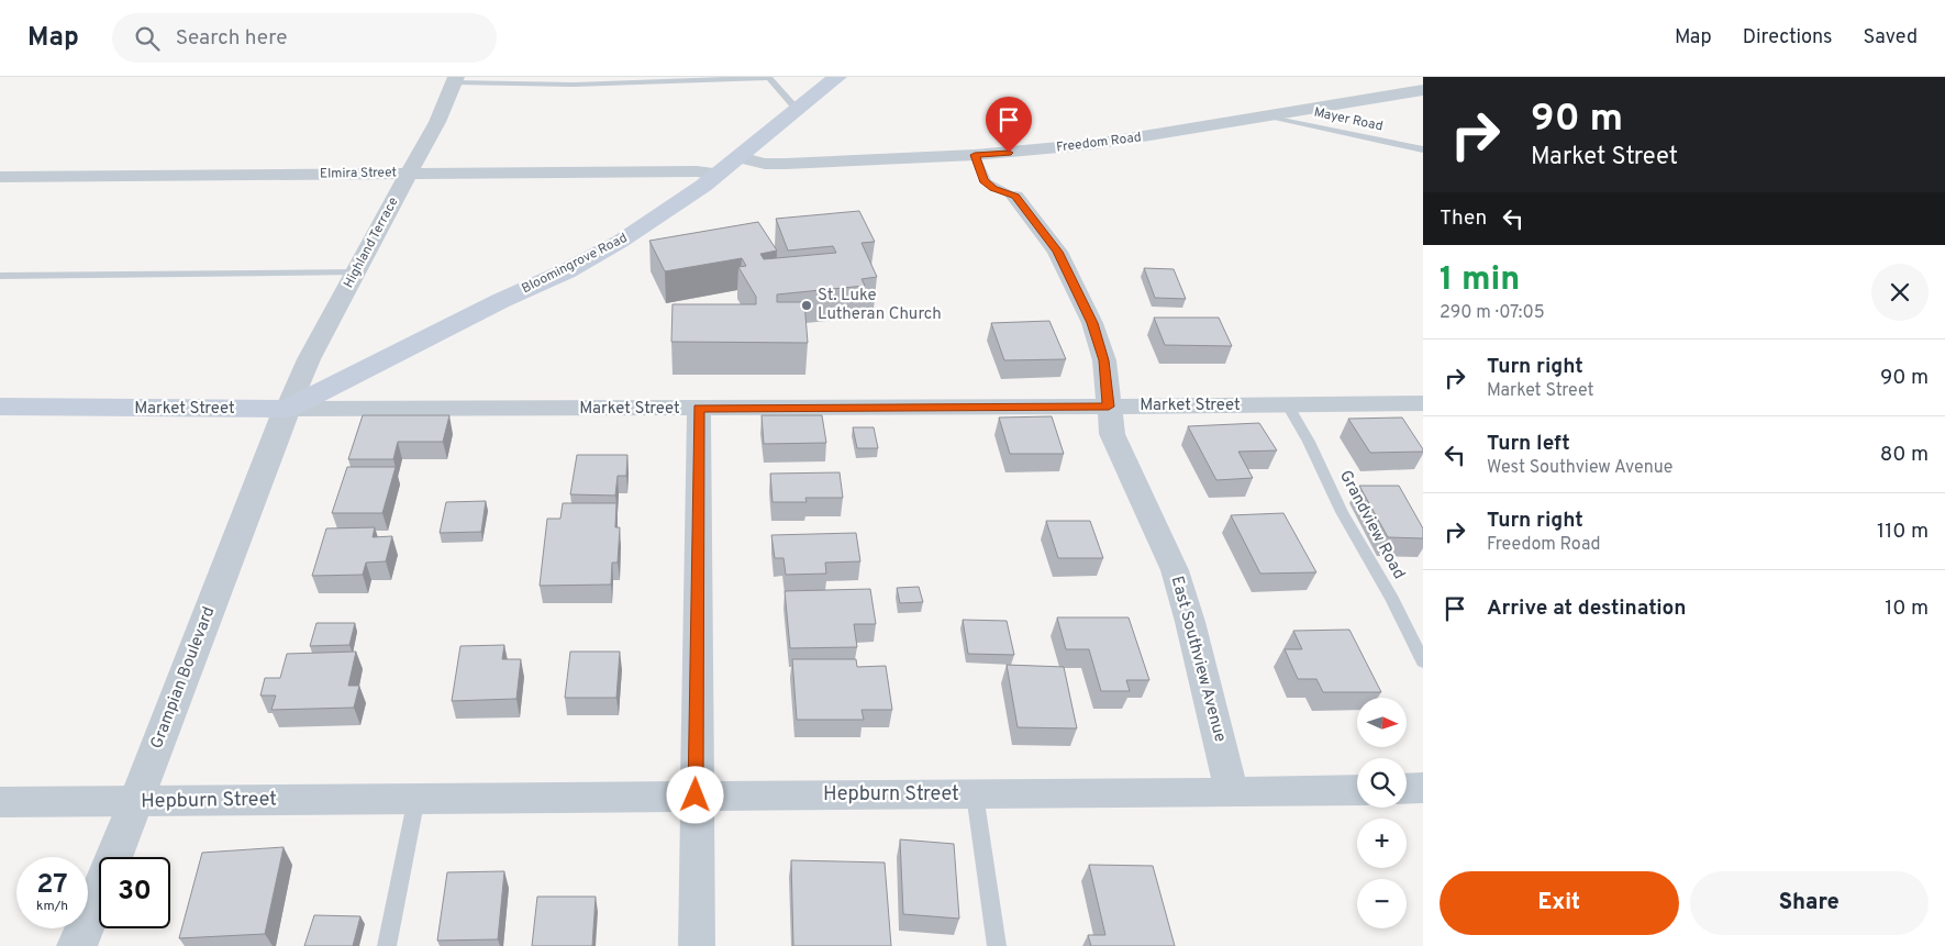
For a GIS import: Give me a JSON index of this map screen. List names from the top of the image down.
{
  "streets": {
    "main road": ["Bloomingrove Road", "Market Street"],
    "street": [
      "Freedom Road",
      "Elmira Street",
      "Highland Terrace",
      "East Southview Avenue",
      "Grampian Boulevard",
      "Hepburn Street"
    ],
    "lane": ["Mayer Road", "Grandview Road"]
  },
  "crossings": [
    ["Mayer Road", "Freedom Road"],
    ["Freedom Road", "Bloomingrove Road"],
    ["Elmira Street", "Highland Terrace"],
    ["Elmira Street", "Bloomingrove Road"],
    ["Highland Terrace", "Bloomingrove Road"],
    ["Highland Terrace", "Market Street"],
    ["Highland Terrace", "Grampian Boulevard"],
    ["Bloomingrove Road", "Market Street"],
    ["Bloomingrove Road", "Grampian Boulevard"],
    ["Market Street", "Grandview Road"],
    ["Market Street", "East Southview Avenue"],
    ["Market Street", "Grampian Boulevard"],
    ["East Southview Avenue", "Hepburn Street"],
    ["Grampian Boulevard", "Hepburn Street"]
  ],
  "places": ["St. Luke Lutheran Church"],
  "north": "right",
  "page": {
    "header": "Map",
    "search": "Search here",
    "nav": ["Map", "Directions", "Saved"],
    "turn": ["90 m", "Market Street"],
    "then": "Then",
    "heading": ["1 min", "290 m · 07:05"],
    "list": [
      {
        "name": "Turn right",
        "note": "Market Street",
        "value": "90 m"
      },
      {
        "name": "Turn left",
        "note": "West Southview Avenue",
        "value": "80 m"
      },
      {
        "name": "Turn right",
        "note": "Freedom Road",
        "value": "110 m"
      },
      {
        "name": "Arrive at destination",
        "value": "10 m"
      }
    ],
    "map_buttons": ["+", "−"],
    "speed": "27 km/h",
    "limit": "30",
    "buttons": ["Exit", "Share"]
  }
}
